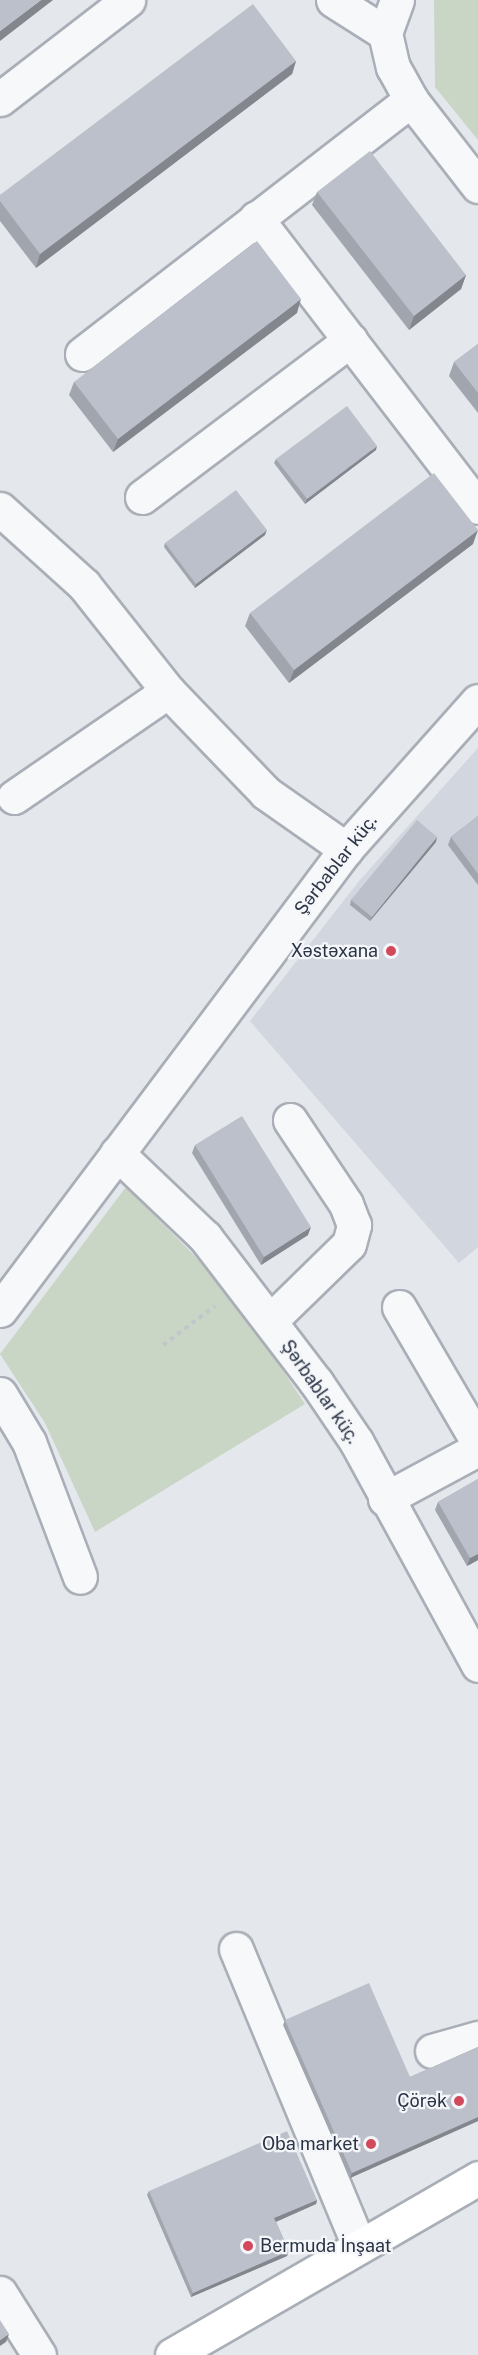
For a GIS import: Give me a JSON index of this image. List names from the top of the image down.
{
  "streets": {
    "street": ["Şərbablar küç."]
  },
  "places": [
    "Xəstəxana",
    "Çörək",
    "Oba market",
    "Bermuda İnşaat"
  ]
}
